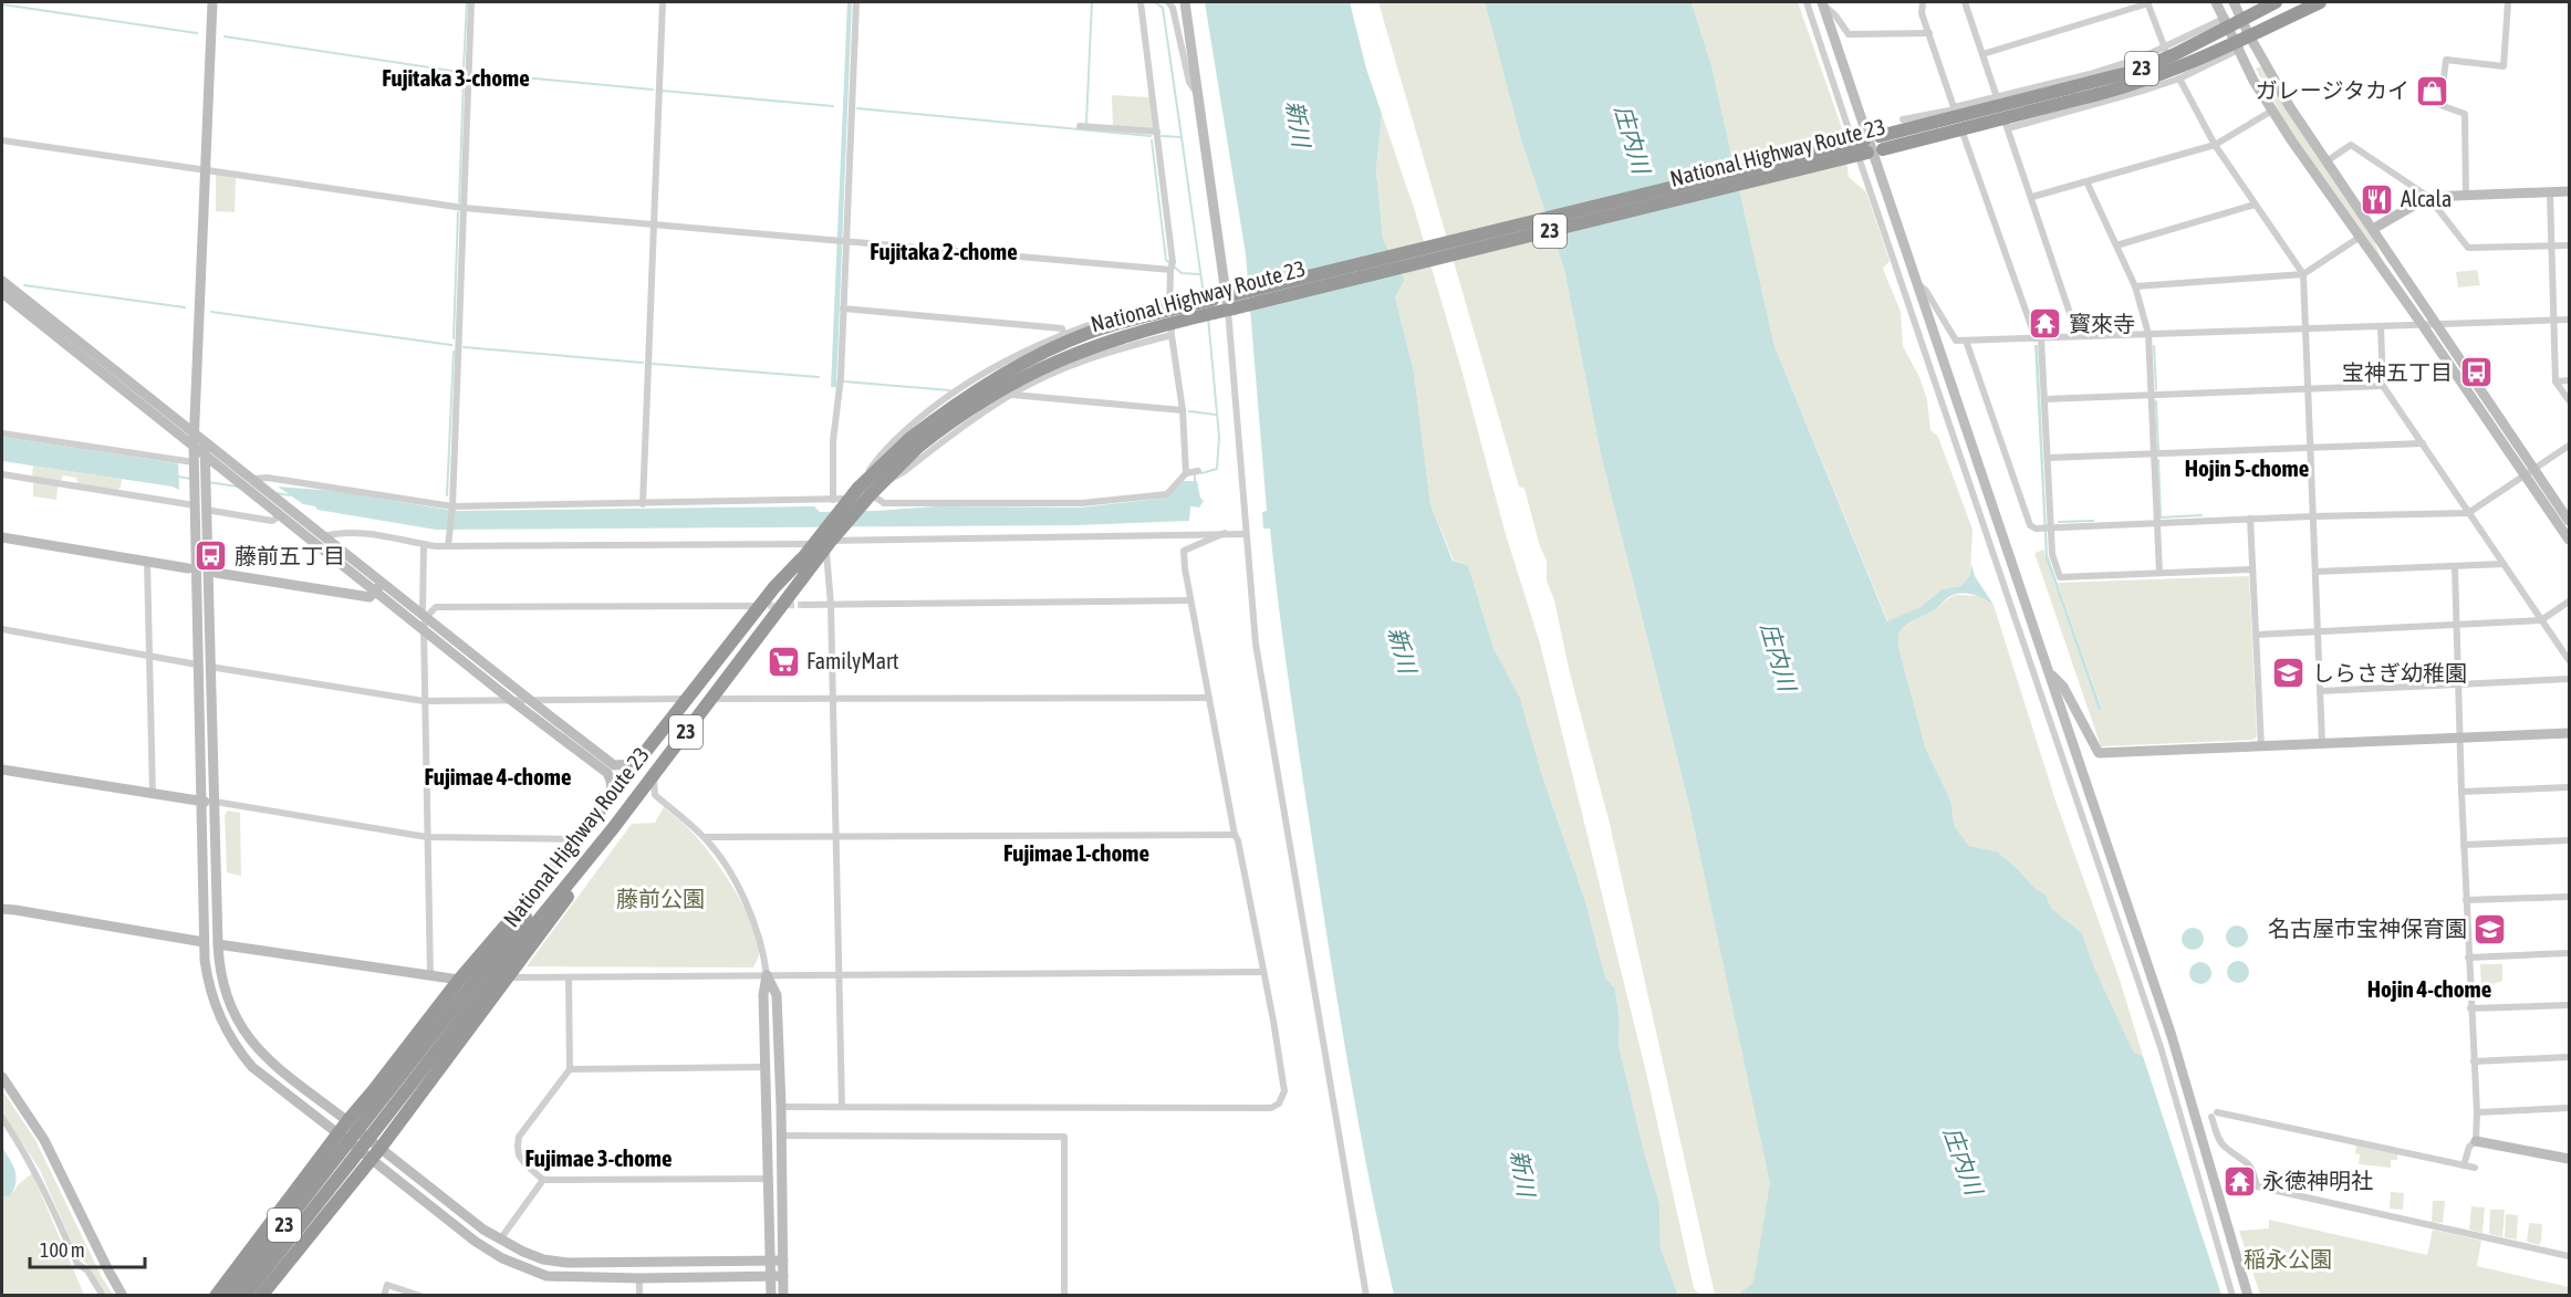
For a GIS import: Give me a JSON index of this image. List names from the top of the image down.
{
  "streets": {
    "highway": ["23", "National Highway Route 23"]
  },
  "districts": [
    "Fujitaka 3-chome",
    "Fujitaka 2-chome",
    "Hojin 5-chome",
    "Fujimae 4-chome",
    "Fujimae 1-chome",
    "Hojin 4-chome",
    "Fujimae 3-chome"
  ],
  "water": ["新川", "庄内川"],
  "parks": ["藤前公園", "稲永公園"],
  "places": {
    "shop": ["ガレージタカイ"],
    "restaurant": ["Alcala"],
    "temple": ["寳來寺", "永徳神明社"],
    "bus stop": ["宝神五丁目", "藤前五丁目"],
    "supermarket": ["FamilyMart"],
    "school or university": ["しらさぎ幼稚園", "名古屋市宝神保育園"]
  },
  "scale_bar": "100 m"
}
